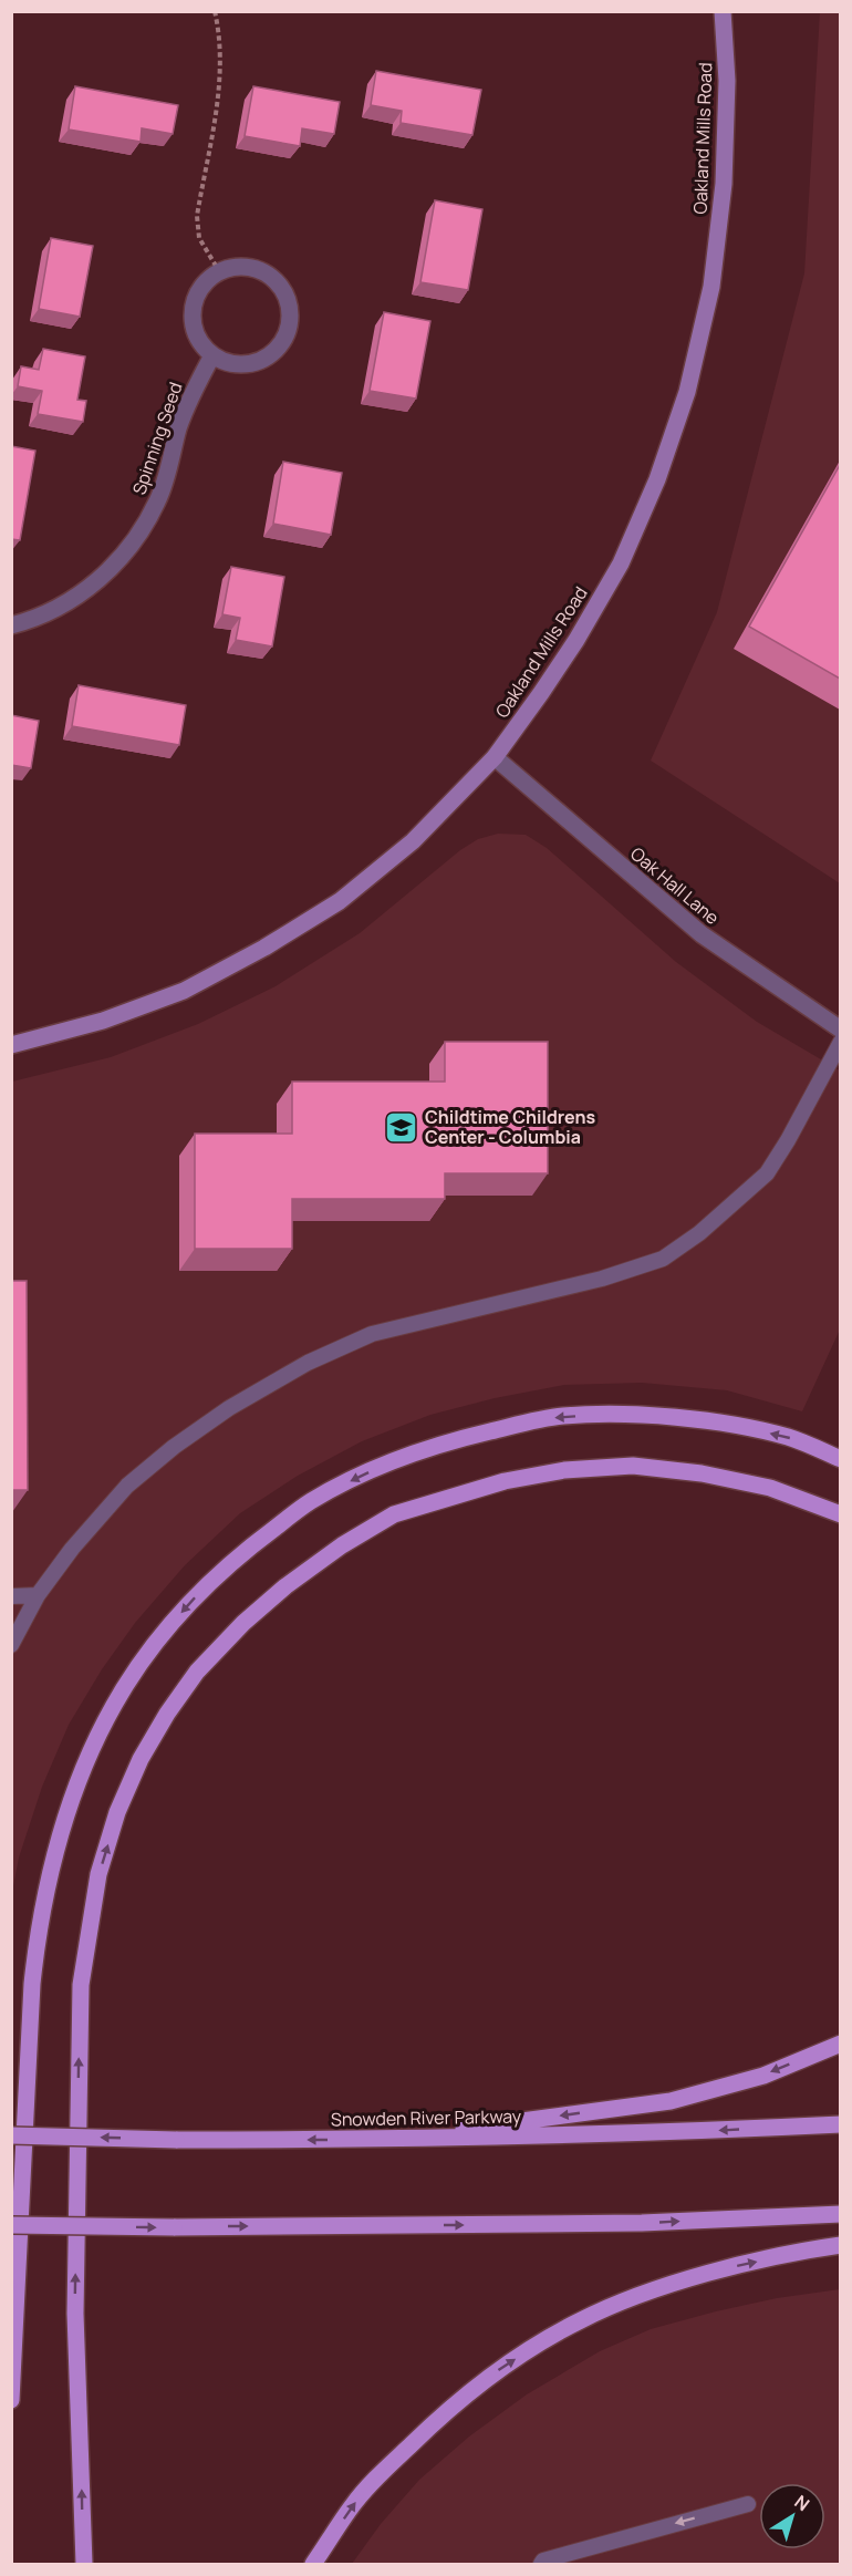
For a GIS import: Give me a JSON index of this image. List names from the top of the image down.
{
  "streets": {
    "main road": ["Snowden River Parkway"],
    "street": ["Oakland Mills Road", "Spinning Seed", "Oak Hall Lane"]
  },
  "crossings": [
    ["Oakland Mills Road", "Oak Hall Lane"]
  ],
  "places": {
    "school or university": ["Childtime Childrens Center - Columbia"]
  },
  "north": "top right"
}
